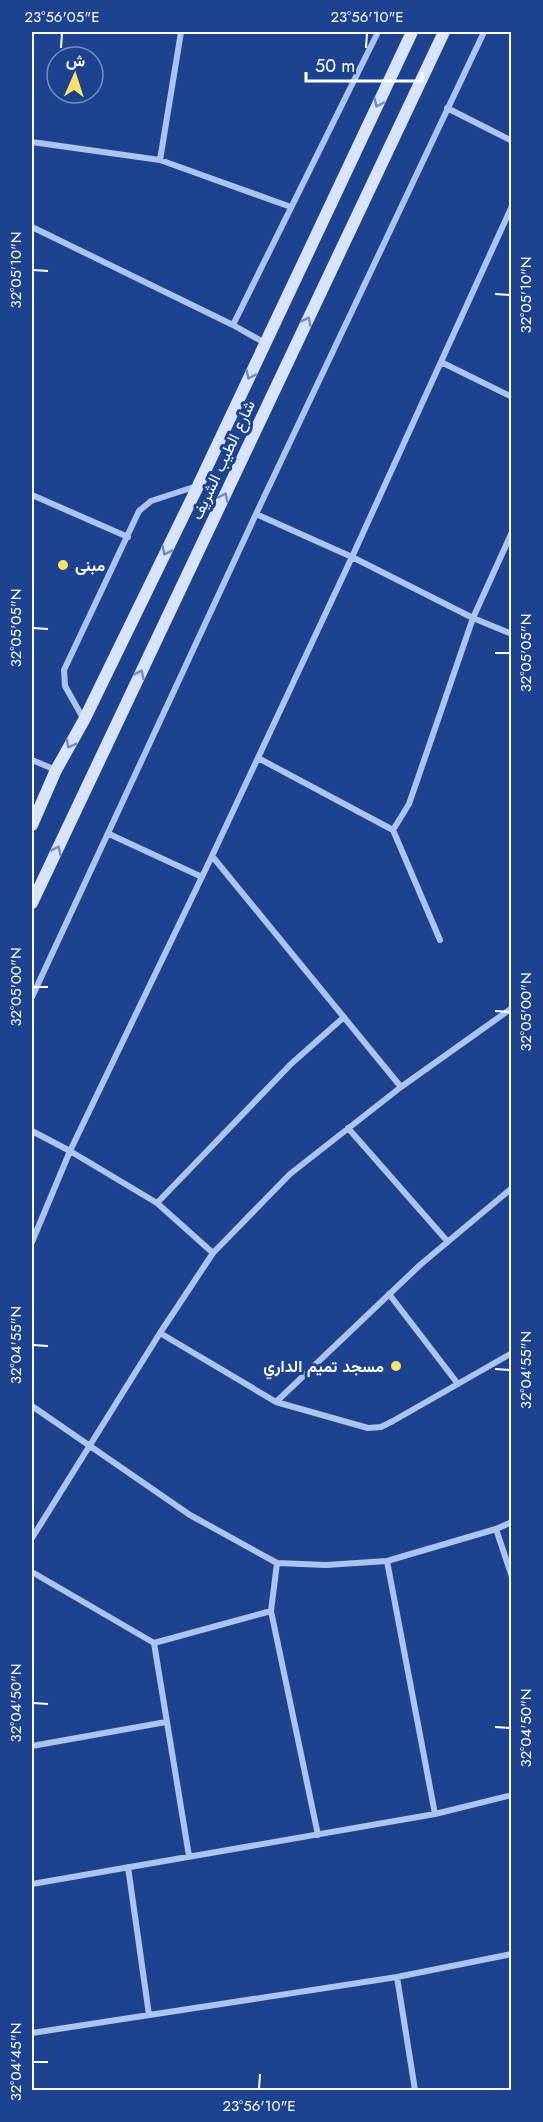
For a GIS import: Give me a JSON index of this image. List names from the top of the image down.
{
  "streets": {
    "main road": ["شارع الطيب الشريف"]
  },
  "places": ["مبنى", "مسجد تميم الداري"],
  "scale_bar": "50 m",
  "north": "top",
  "coordinates": [
    "23°56'05\"E",
    "23°56'10\"E",
    "32°05'10\"N",
    "32°05'05\"N",
    "32°05'00\"N",
    "32°04'55\"N",
    "32°04'50\"N",
    "32°04'45\"N"
  ]
}
